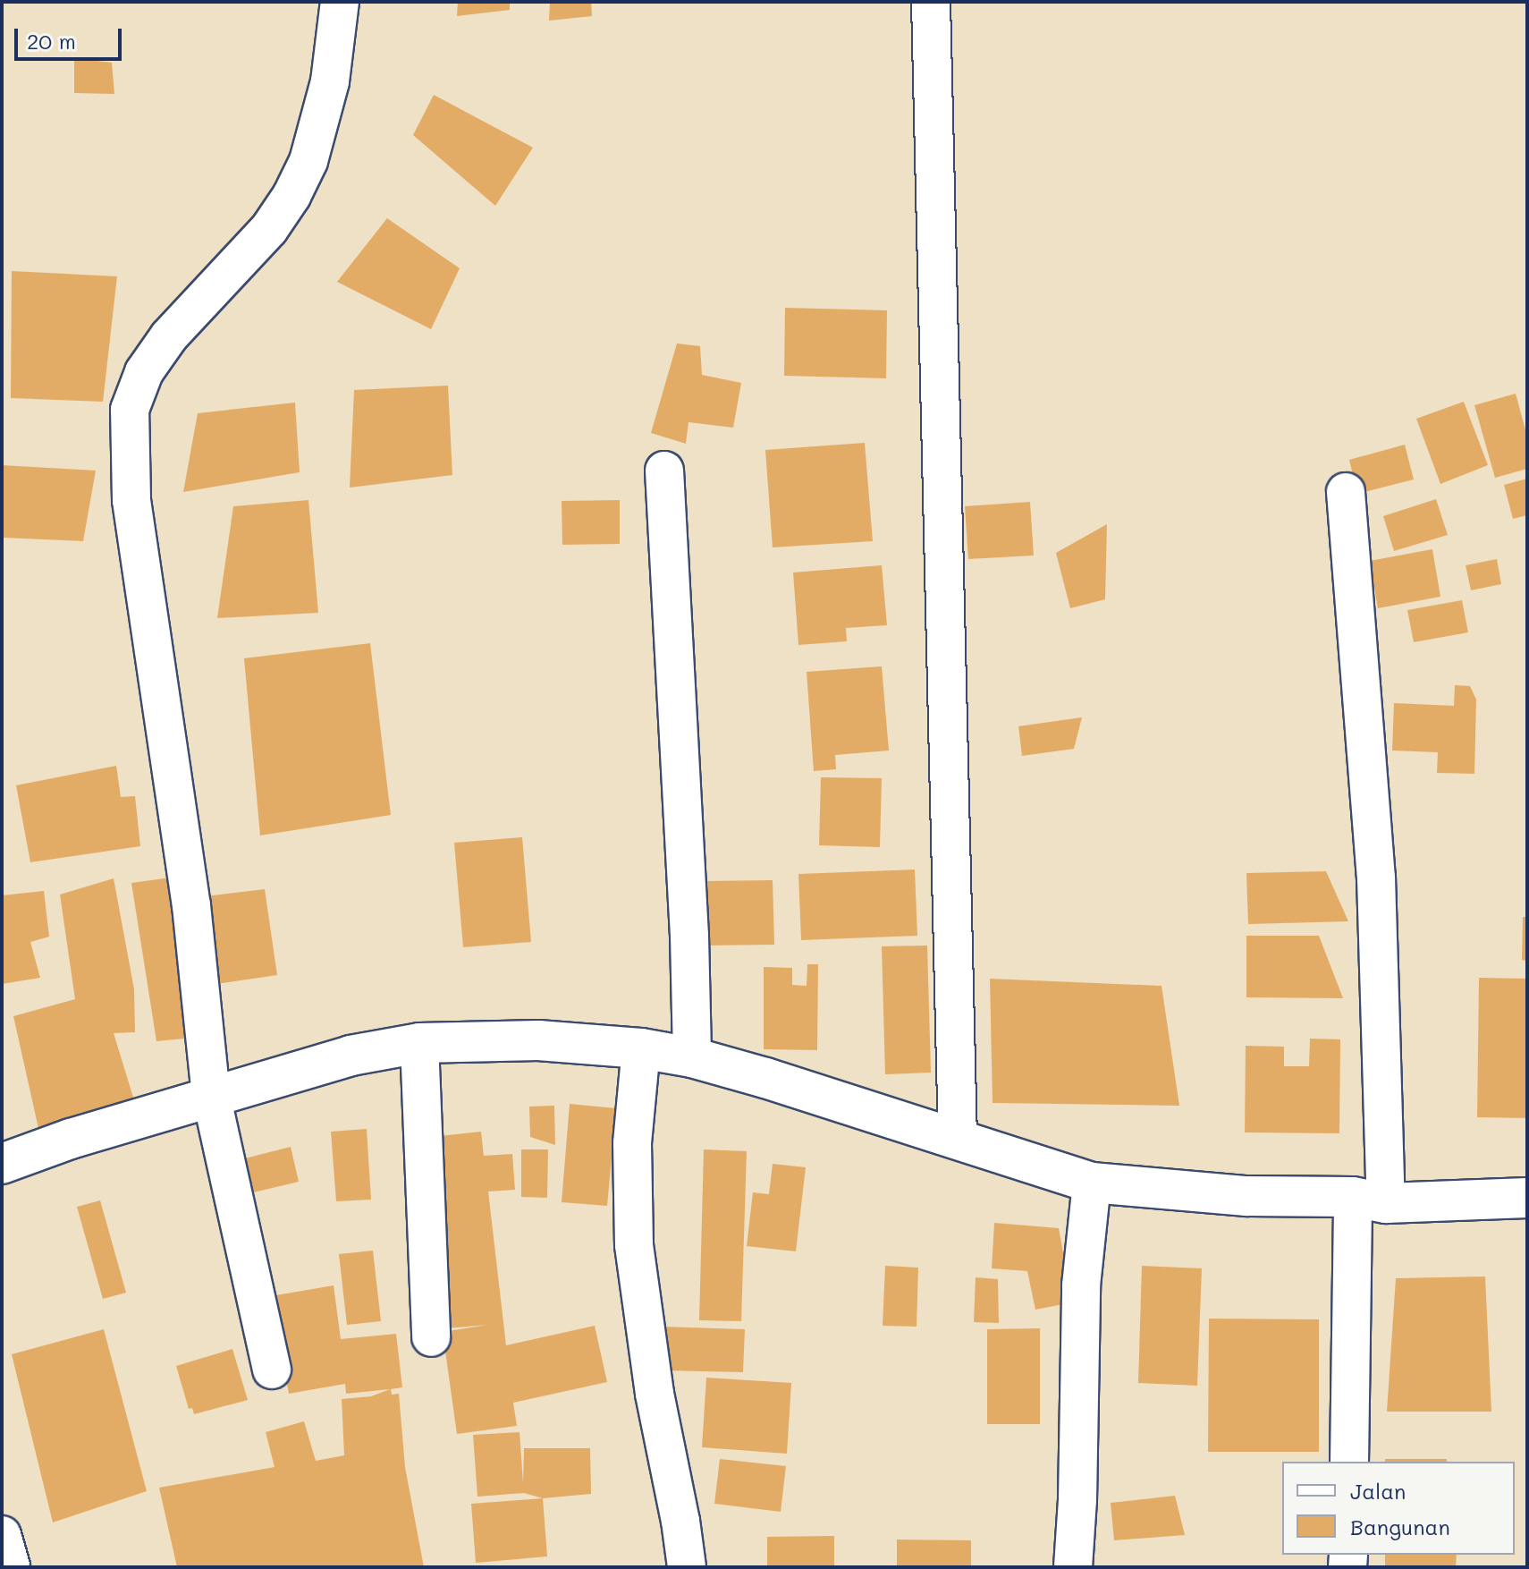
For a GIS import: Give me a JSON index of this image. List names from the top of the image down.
{
  "legend": ["Jalan", "Bangunan"],
  "scale_bar": "20 m"
}
